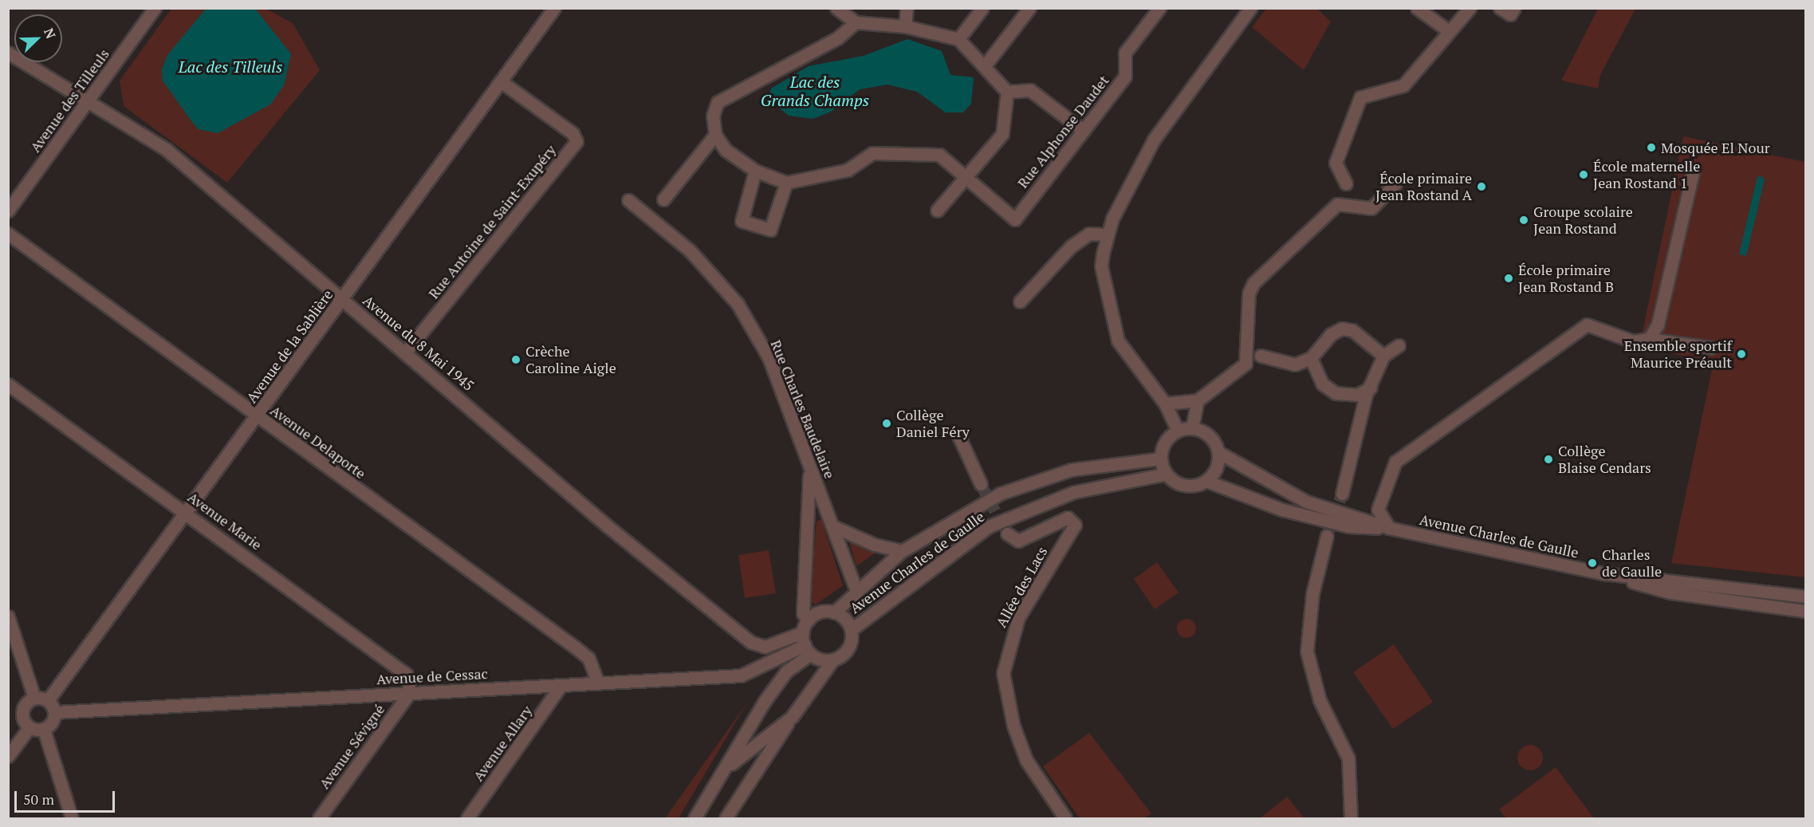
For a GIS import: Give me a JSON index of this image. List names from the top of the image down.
{
  "streets": {
    "street": [
      "Avenue des Tilleuls",
      "Rue Alphonse Daudet",
      "Rue Antoine de Saint-Exupéry",
      "Avenue du 8 Mai 1945",
      "Avenue de la Sablière",
      "Rue Charles Baudelaire",
      "Avenue Delaporte",
      "Avenue Marie",
      "Avenue Charles de Gaulle",
      "Allée des Lacs",
      "Avenue de Cessac",
      "Avenue Allary",
      "Avenue Sévigné"
    ]
  },
  "crossings": [
    ["Avenue des Tilleuls", "Avenue du 8 Mai 1945"],
    ["Rue Antoine de Saint-Exupéry", "Avenue du 8 Mai 1945"],
    ["Rue Antoine de Saint-Exupéry", "Avenue de la Sablière"],
    ["Avenue du 8 Mai 1945", "Avenue de la Sablière"],
    ["Avenue du 8 Mai 1945", "Avenue Charles de Gaulle"],
    ["Avenue du 8 Mai 1945", "Avenue de Cessac"],
    ["Avenue de la Sablière", "Avenue Delaporte"],
    ["Avenue de la Sablière", "Avenue Marie"],
    ["Avenue de la Sablière", "Avenue de Cessac"],
    ["Rue Charles Baudelaire", "Avenue Charles de Gaulle"],
    ["Avenue Delaporte", "Avenue de Cessac"],
    ["Avenue Marie", "Avenue de Cessac"],
    ["Avenue Marie", "Avenue Sévigné"],
    ["Avenue Charles de Gaulle", "Avenue de Cessac"],
    ["Avenue de Cessac", "Avenue Allary"],
    ["Avenue de Cessac", "Avenue Sévigné"]
  ],
  "water": ["Lac des Tilleuls", "Lac des Grands Champs"],
  "places": [
    "Mosquée El Nour",
    "École maternelle Jean Rostand 1",
    "École primaire Jean Rostand A",
    "Groupe scolaire Jean Rostand",
    "École primaire Jean Rostand B",
    "Ensemble sportif Maurice Préault",
    "Crèche Caroline Aigle",
    "Collège Daniel Féry",
    "Collège Blaise Cendars",
    "Charles de Gaulle"
  ],
  "scale_bar": "50 m",
  "north": "top right"
}
